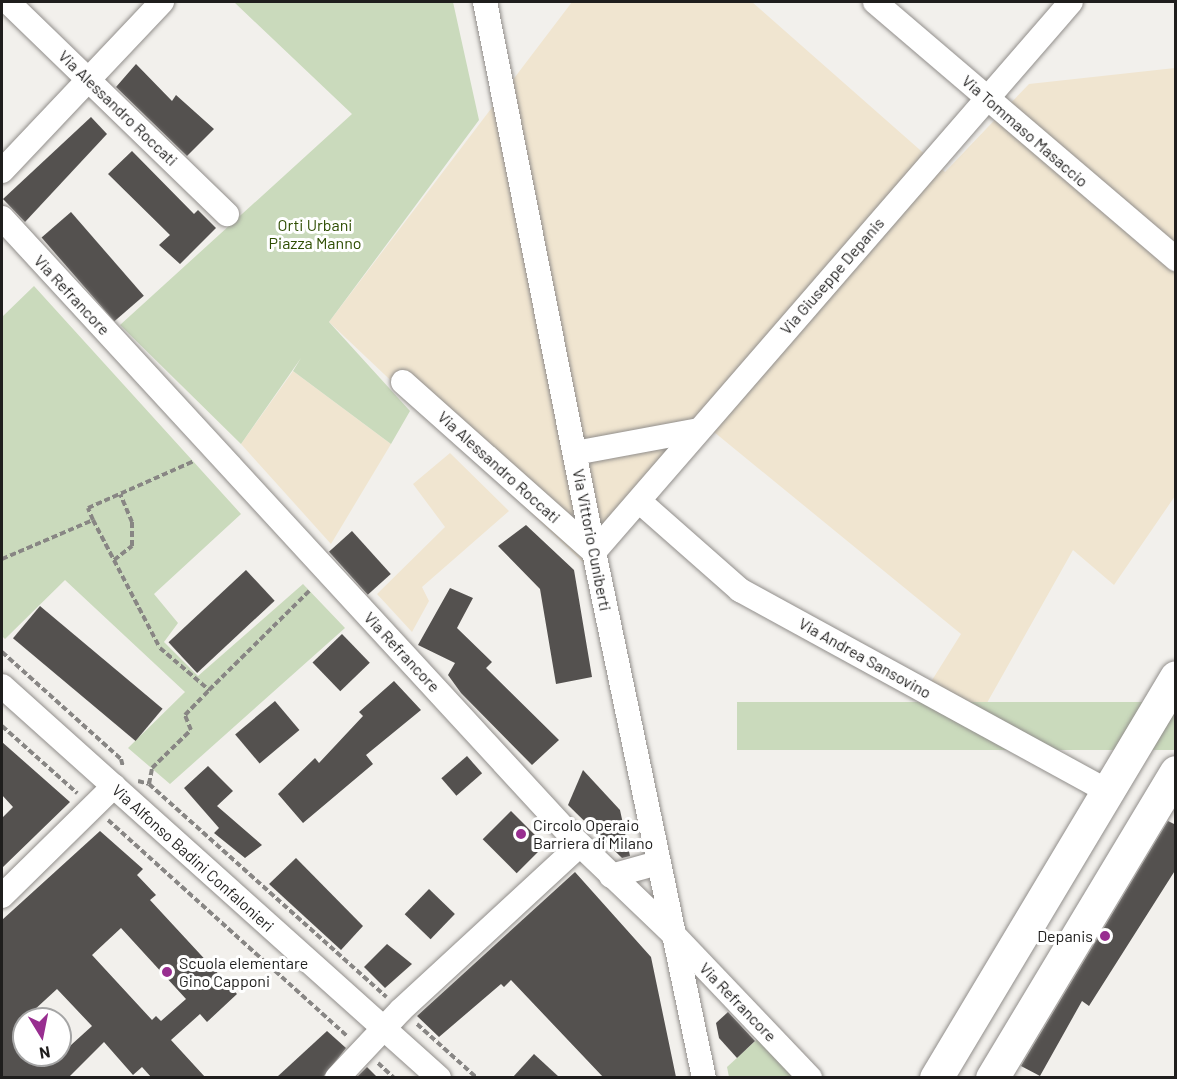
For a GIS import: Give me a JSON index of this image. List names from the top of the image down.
{
  "streets": {
    "street": [
      "Via Alessandro Roccati",
      "Via Tommaso Masaccio",
      "Via Giuseppe Depanis",
      "Via Refrancore",
      "Via Vittorio Cuniberti",
      "Via Andrea Sansovino",
      "Via Alfonso Badini Confalonieri"
    ]
  },
  "crossings": [
    ["Via Alessandro Roccati", "Via Giuseppe Depanis"],
    ["Via Alessandro Roccati", "Via Vittorio Cuniberti"],
    ["Via Tommaso Masaccio", "Via Giuseppe Depanis"],
    ["Via Giuseppe Depanis", "Via Vittorio Cuniberti"],
    ["Via Giuseppe Depanis", "Via Andrea Sansovino"],
    ["Via Refrancore", "Via Vittorio Cuniberti"]
  ],
  "parks": ["Orti Urbani Piazza Manno"],
  "places": ["Circolo Operaio Barriera di Milano", "Depanis", "Scuola elementare Gino Capponi"],
  "north": "bottom"
}
